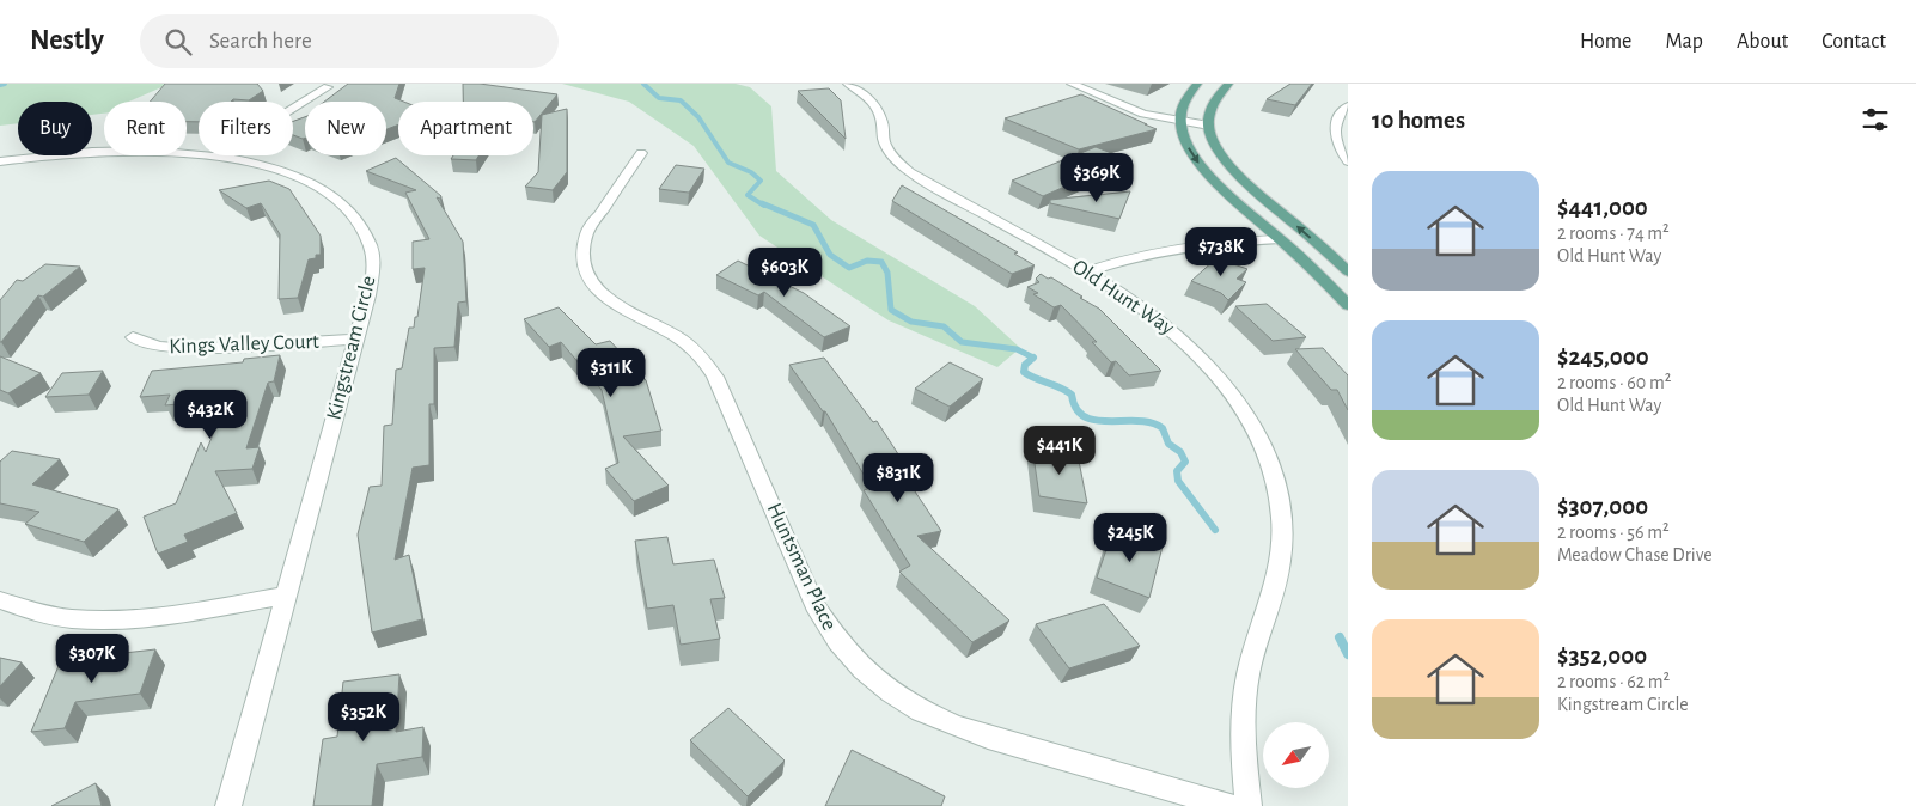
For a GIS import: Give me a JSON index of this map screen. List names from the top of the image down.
{
  "streets": {
    "street": [
      "Old Hunt Way",
      "Kings Valley Court",
      "Kingstream Circle",
      "Huntsman Place"
    ]
  },
  "crossings": [
    ["Kings Valley Court", "Kingstream Circle"]
  ],
  "north": "bottom left",
  "page": {
    "header": "Nestly",
    "search": "Search here",
    "nav": [
      "Home",
      "Map",
      "About",
      "Contact"
    ],
    "heading": "10 homes",
    "chip": [
      "Buy",
      "Rent",
      "Filters",
      "New",
      "Apartment"
    ],
    "price": [
      "$369K",
      "$738K",
      "$603K",
      "$311K",
      "$432K",
      "$441K",
      "$831K",
      "$245K",
      "$307K",
      "$352K"
    ],
    "list": [
      {
        "name": "$441,000",
        "note": "2 rooms · 74 m² · Old Hunt Way"
      },
      {
        "name": "$245,000",
        "note": "2 rooms · 60 m² · Old Hunt Way"
      },
      {
        "name": "$307,000",
        "note": "2 rooms · 56 m² · Meadow Chase Drive"
      },
      {
        "name": "$352,000",
        "note": "2 rooms · 62 m² · Kingstream Circle"
      }
    ]
  }
}
